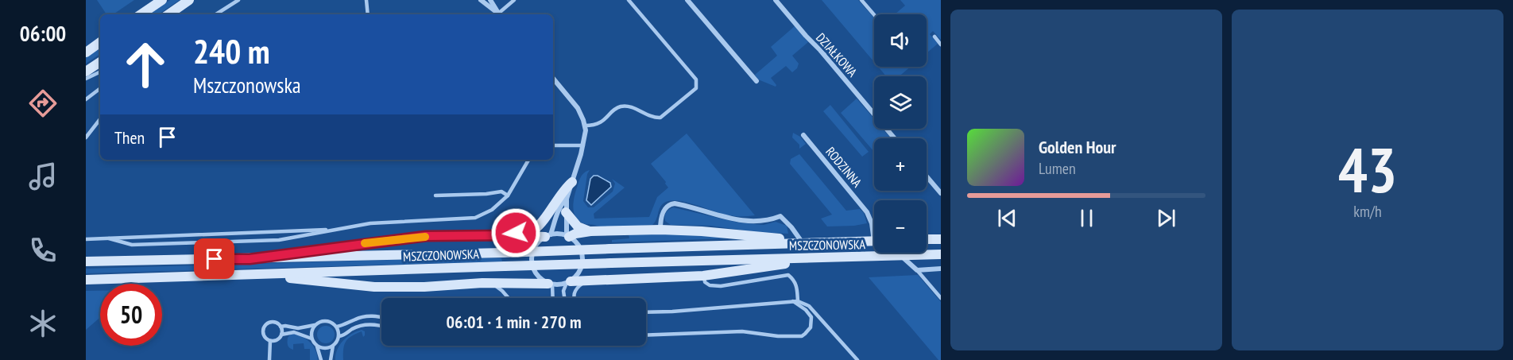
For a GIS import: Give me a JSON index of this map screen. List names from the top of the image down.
{
  "streets": {
    "main road": ["MSZCZONOWSKA"],
    "street": ["DZIAŁKOWA", "RODZINNA"]
  },
  "page": {
    "tabs": "06:00",
    "tile": ["43", "km/h"],
    "map_buttons": ["+", "−"],
    "turn": ["240 m", "Mszczonowska"],
    "then": "Then",
    "song": ["Golden Hour", "Lumen"],
    "limit": "50",
    "trip": "06:01 · 1 min · 270 m"
  }
}
